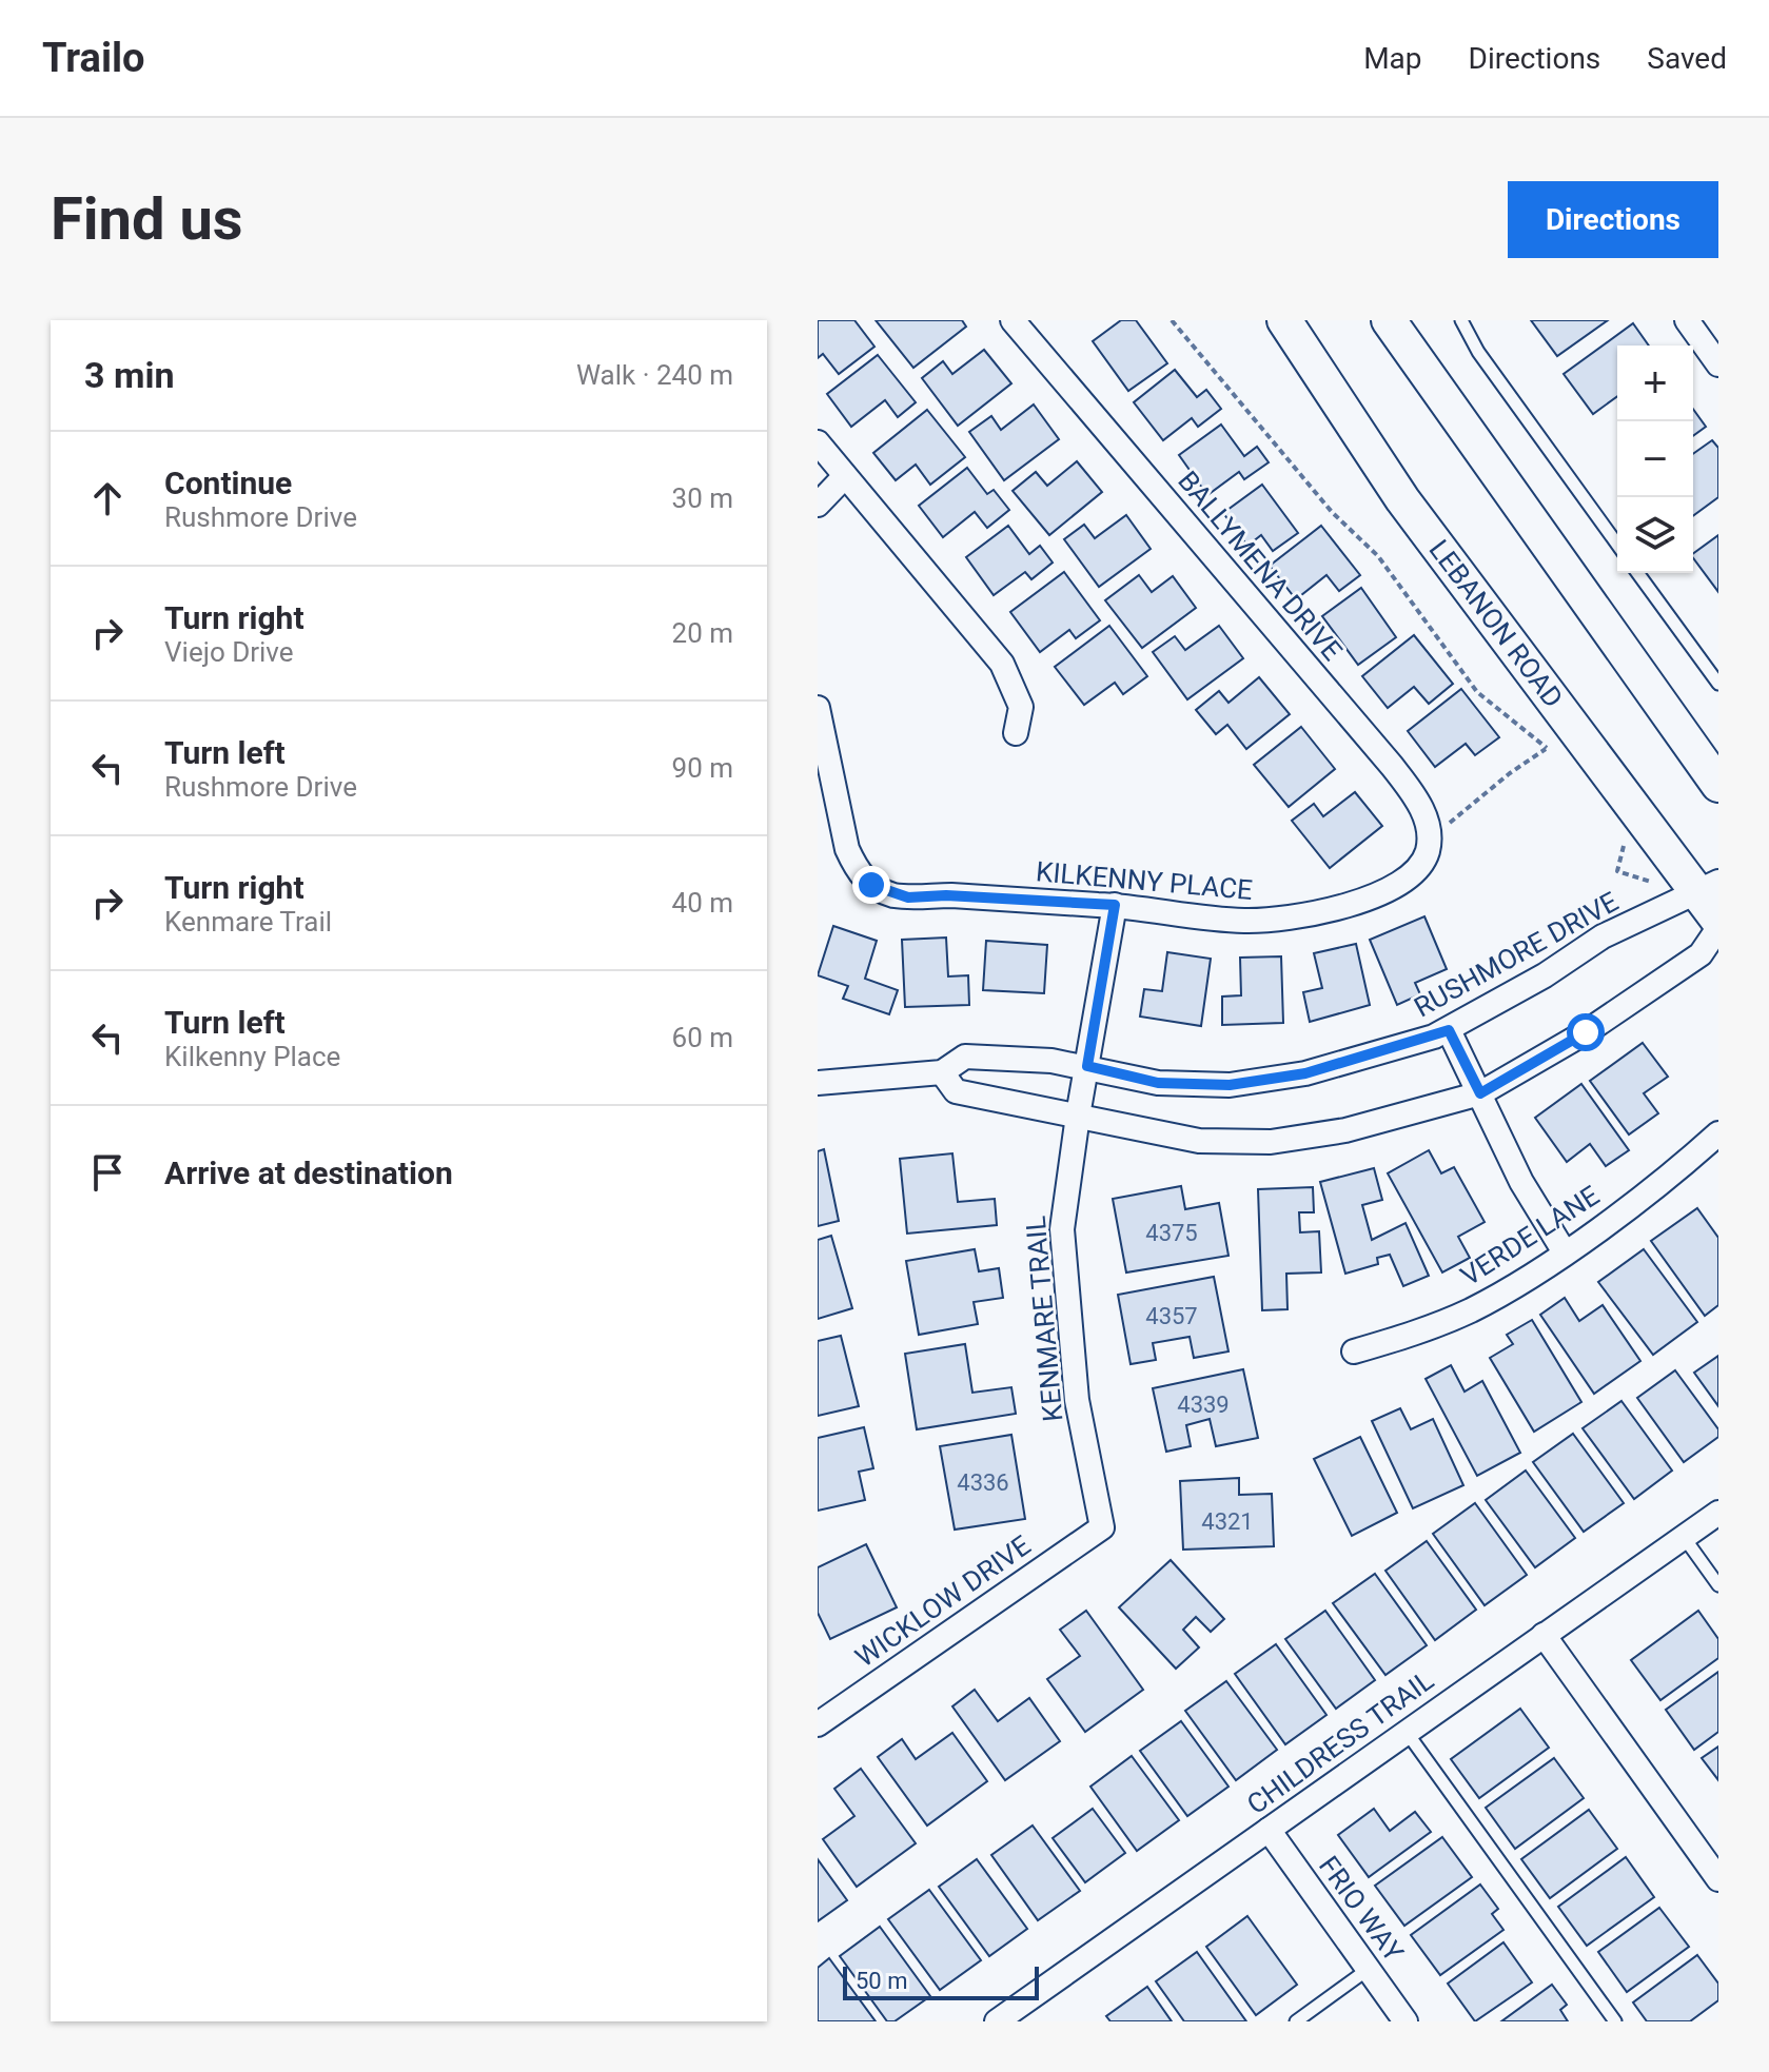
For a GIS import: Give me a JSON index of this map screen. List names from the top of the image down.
{
  "streets": {
    "main road": ["LEBANON ROAD"],
    "street": [
      "BALLYMENA DRIVE",
      "KILKENNY PLACE",
      "RUSHMORE DRIVE",
      "VERDE LANE",
      "KENMARE TRAIL",
      "WICKLOW DRIVE",
      "CHILDRESS TRAIL",
      "FRIO WAY"
    ]
  },
  "crossings": [
    ["BALLYMENA DRIVE", "KILKENNY PLACE"],
    ["LEBANON ROAD", "RUSHMORE DRIVE"],
    ["KILKENNY PLACE", "KENMARE TRAIL"],
    ["RUSHMORE DRIVE", "KENMARE TRAIL"],
    ["KENMARE TRAIL", "WICKLOW DRIVE"],
    ["CHILDRESS TRAIL", "FRIO WAY"]
  ],
  "house_numbers": [
    "4375",
    "4357",
    "4339",
    "4336",
    "4321"
  ],
  "scale_bar": "50 m",
  "page": {
    "header": "Trailo",
    "nav": ["Map", "Directions", "Saved"],
    "buttons": "Directions",
    "title": "Find us",
    "heading": ["3 min", "Walk · 240 m"],
    "map_buttons": ["+", "−"],
    "list": [
      ["Continue", "Rushmore Drive", "30 m"],
      ["Turn right", "Viejo Drive", "20 m"],
      ["Turn left", "Rushmore Drive", "90 m"],
      ["Turn right", "Kenmare Trail", "40 m"],
      ["Turn left", "Kilkenny Place", "60 m"],
      "Arrive at destination"
    ],
    "scale": "50 m"
  }
}
